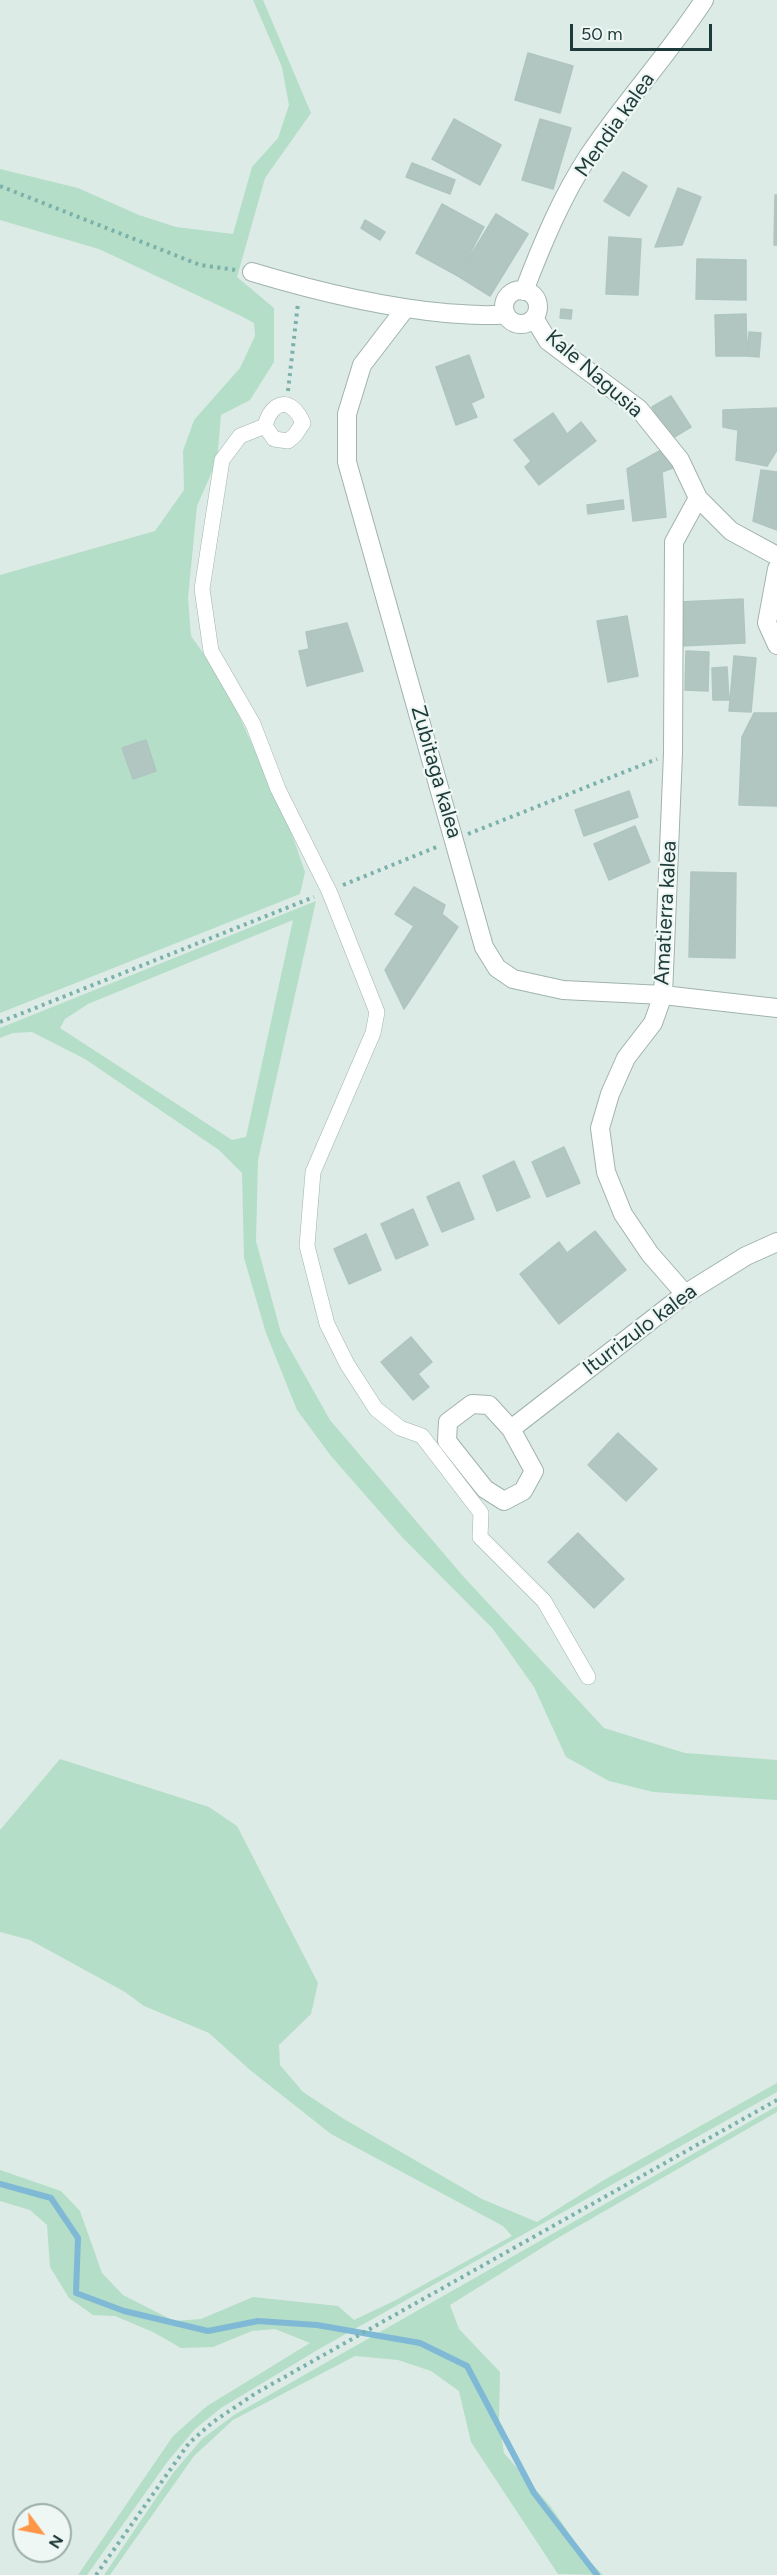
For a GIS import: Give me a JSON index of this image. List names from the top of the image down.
{
  "streets": {
    "street": [
      "Mendia kalea",
      "Kale Nagusia",
      "Zubitaga kalea",
      "Amatierra kalea",
      "Iturrizulo kalea"
    ]
  },
  "crossings": [
    ["Mendia kalea", "Kale Nagusia"],
    ["Kale Nagusia", "Amatierra kalea"],
    ["Zubitaga kalea", "Amatierra kalea"],
    ["Amatierra kalea", "Iturrizulo kalea"]
  ],
  "scale_bar": "50 m",
  "north": "bottom right"
}
